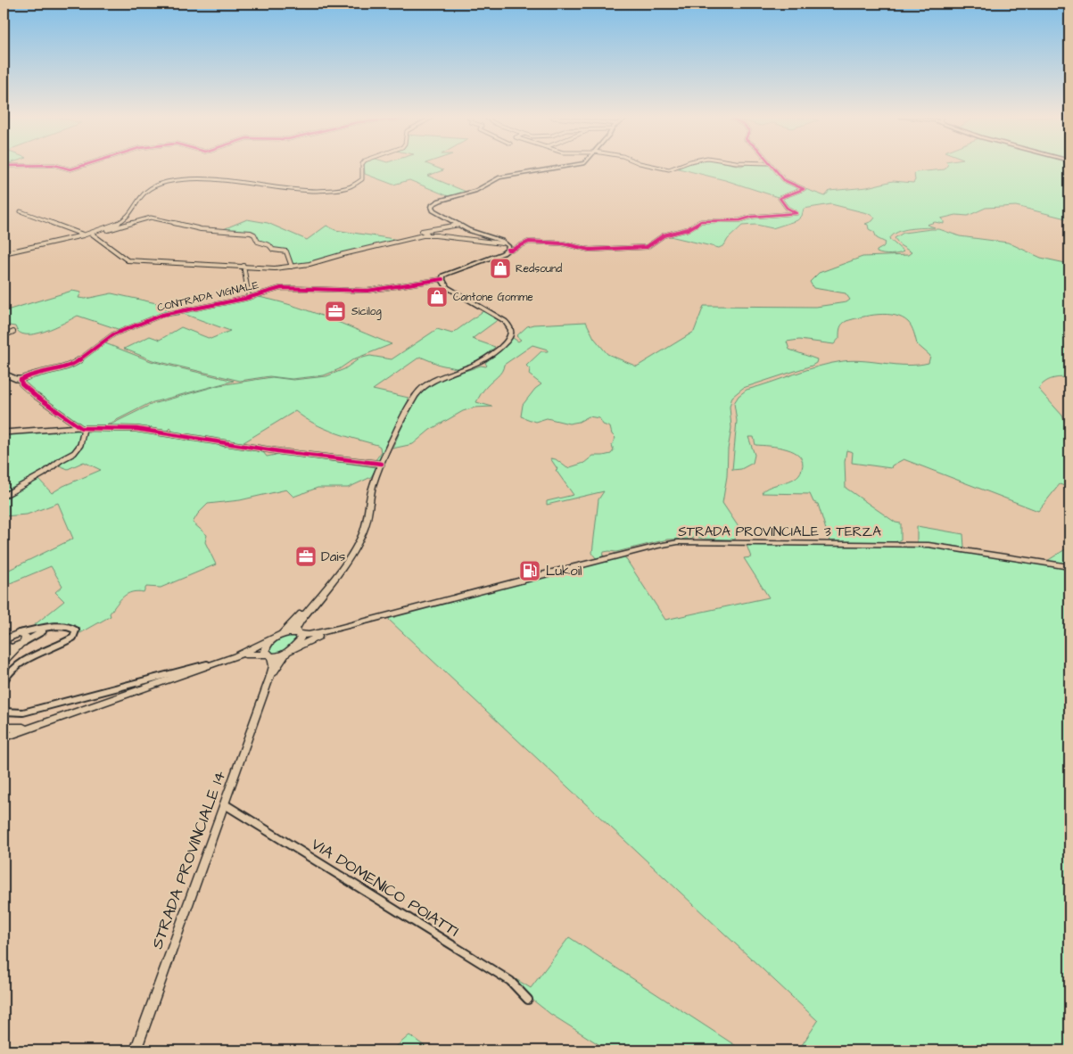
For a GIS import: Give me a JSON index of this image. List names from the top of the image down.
{
  "streets": {
    "main road": ["STRADA PROVINCIALE 3 TERZA", "STRADA PROVINCIALE 14"],
    "street": ["CONTRADA VIGNALE", "VIA DOMENICO POIATTI"]
  },
  "crossings": [
    ["STRADA PROVINCIALE 14", "VIA DOMENICO POIATTI"]
  ],
  "places": {
    "shop": ["Redsound", "Cantone Gomme"],
    "office": ["Sicilog", "Dais"],
    "fuel station": ["Lukoil"]
  }
}
